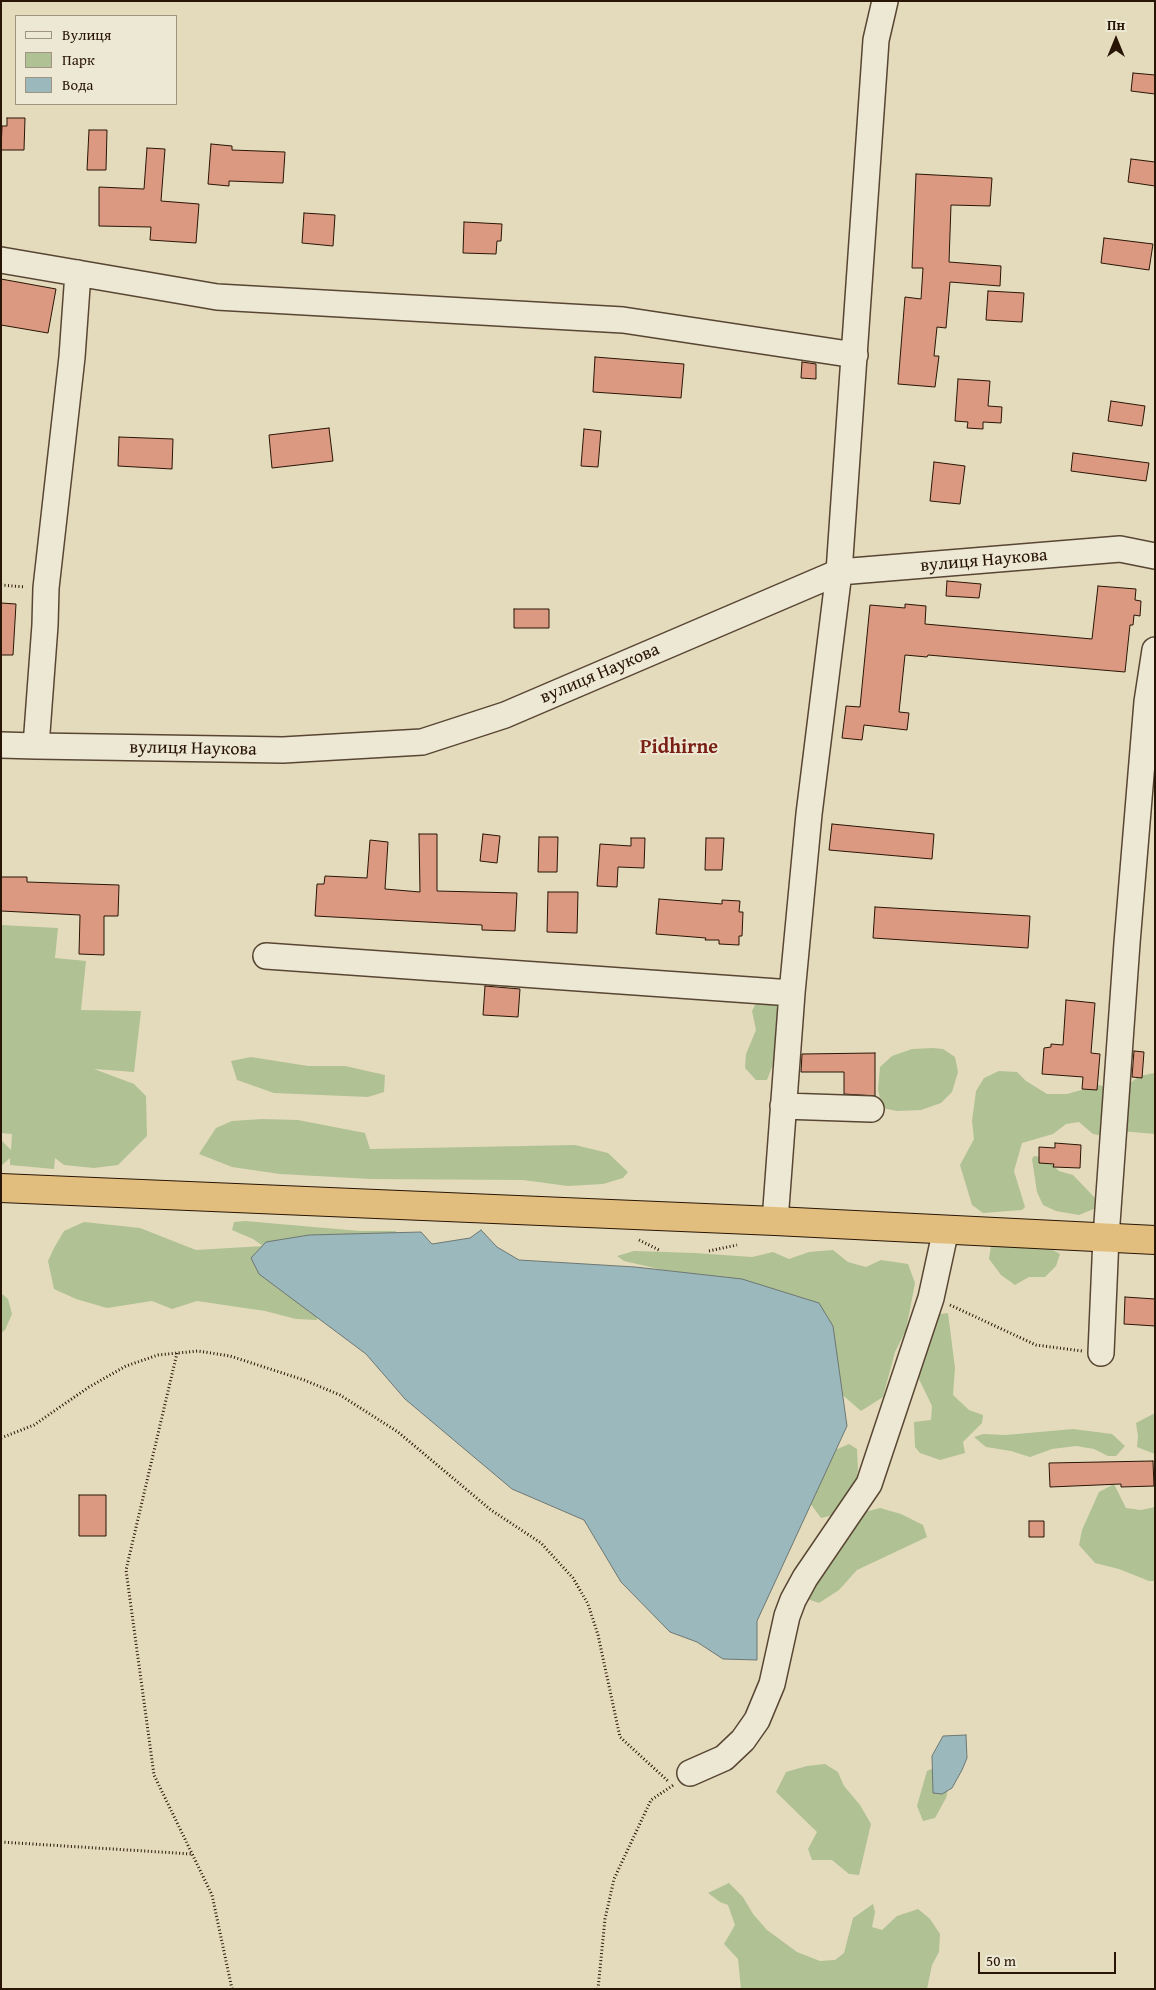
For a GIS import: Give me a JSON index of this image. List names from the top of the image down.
{
  "streets": {
    "street": ["вулиця Наукова"]
  },
  "districts": ["Pidhirne"],
  "legend": ["Вулиця", "Парк", "Вода"],
  "scale_bar": "50 m",
  "north": "top"
}
